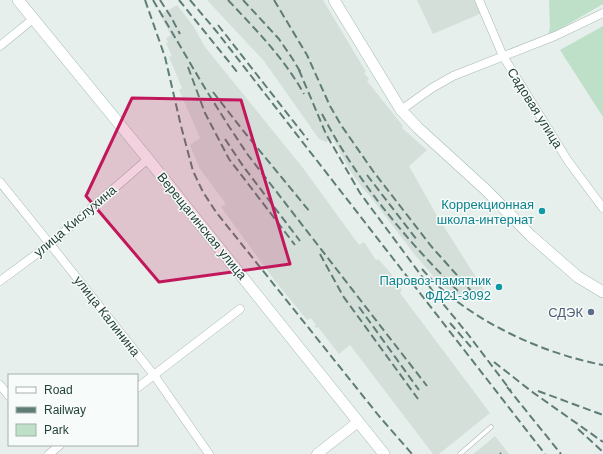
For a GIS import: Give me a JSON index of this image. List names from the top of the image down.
{
  "streets": {
    "main road": ["Верещагинская улица"],
    "street": ["Садовая улица", "улица Кислухина", "улица Калинина"]
  },
  "crossings": [
    ["улица Кислухина", "Верещагинская улица"],
    ["улица Кислухина", "улица Калинина"]
  ],
  "places": ["Коррекционная школа-интернат", "Паровоз-памятник ФД21-3092", "СДЭК"],
  "legend": ["Road", "Railway", "Park"]
}
